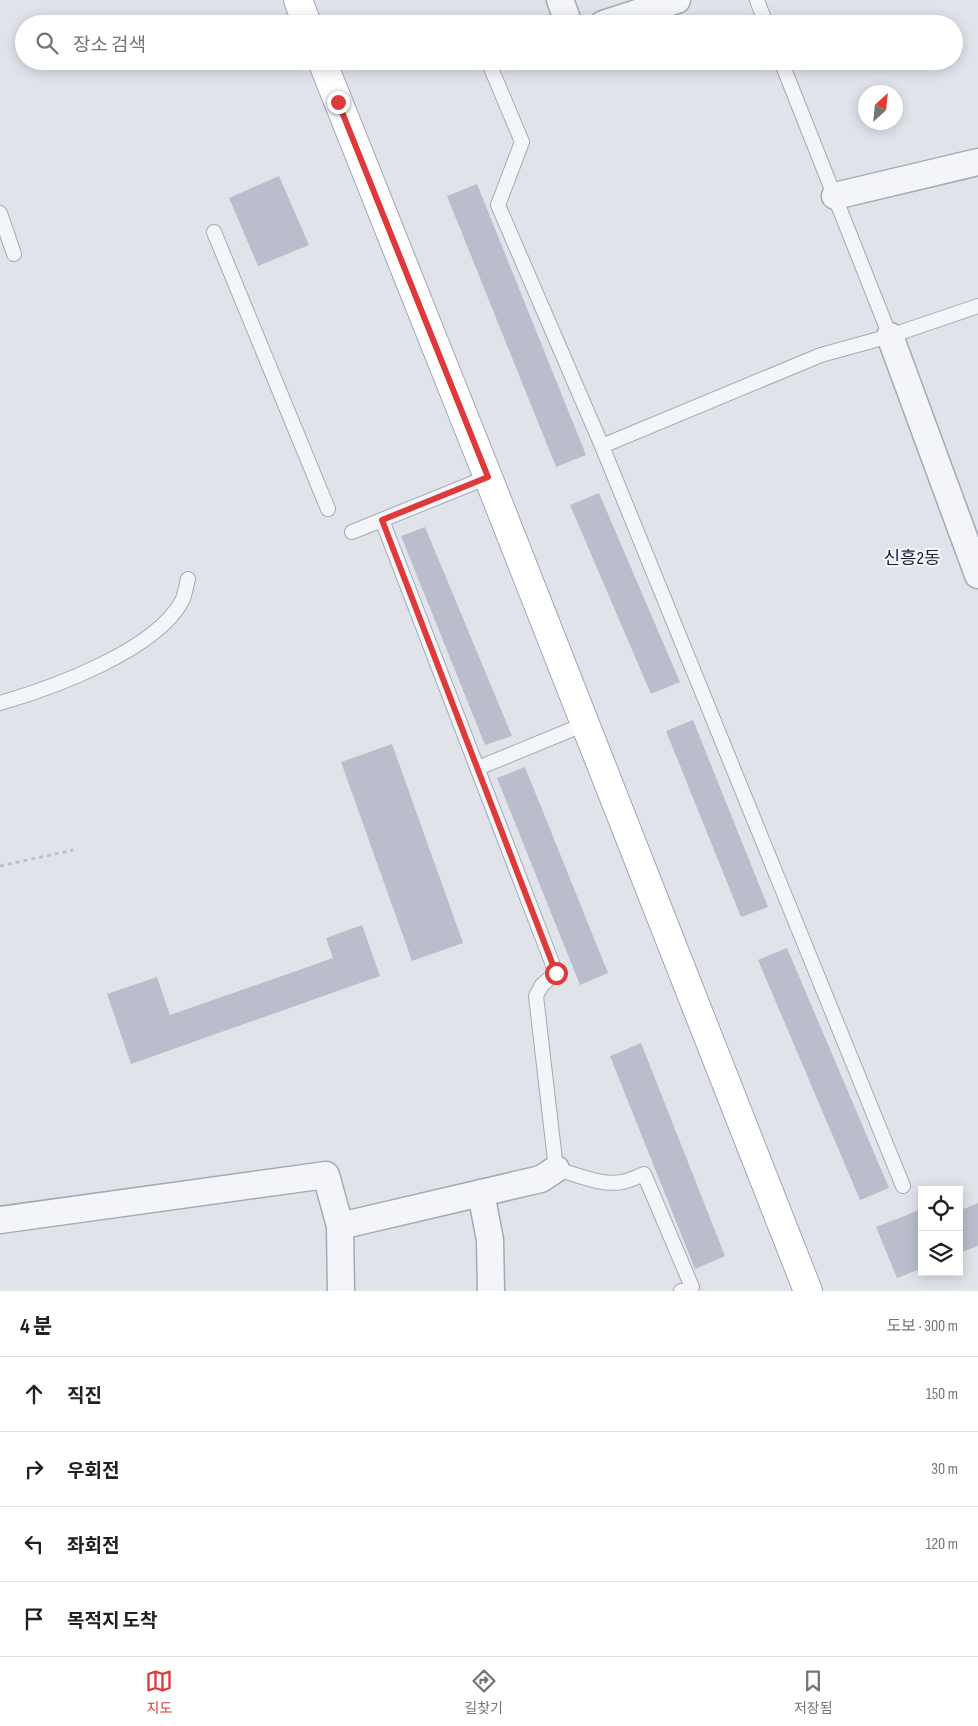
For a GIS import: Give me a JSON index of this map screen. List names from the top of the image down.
{
  "districts": ["신흥2동"],
  "north": "top right",
  "page": {
    "search": "장소 검색",
    "heading": ["4 분", "도보 · 300 m"],
    "list": [
      ["직진", "150 m"],
      ["우회전", "30 m"],
      ["좌회전", "120 m"],
      "목적지 도착"
    ],
    "nav": ["지도", "길찾기", "저장됨"]
  }
}
